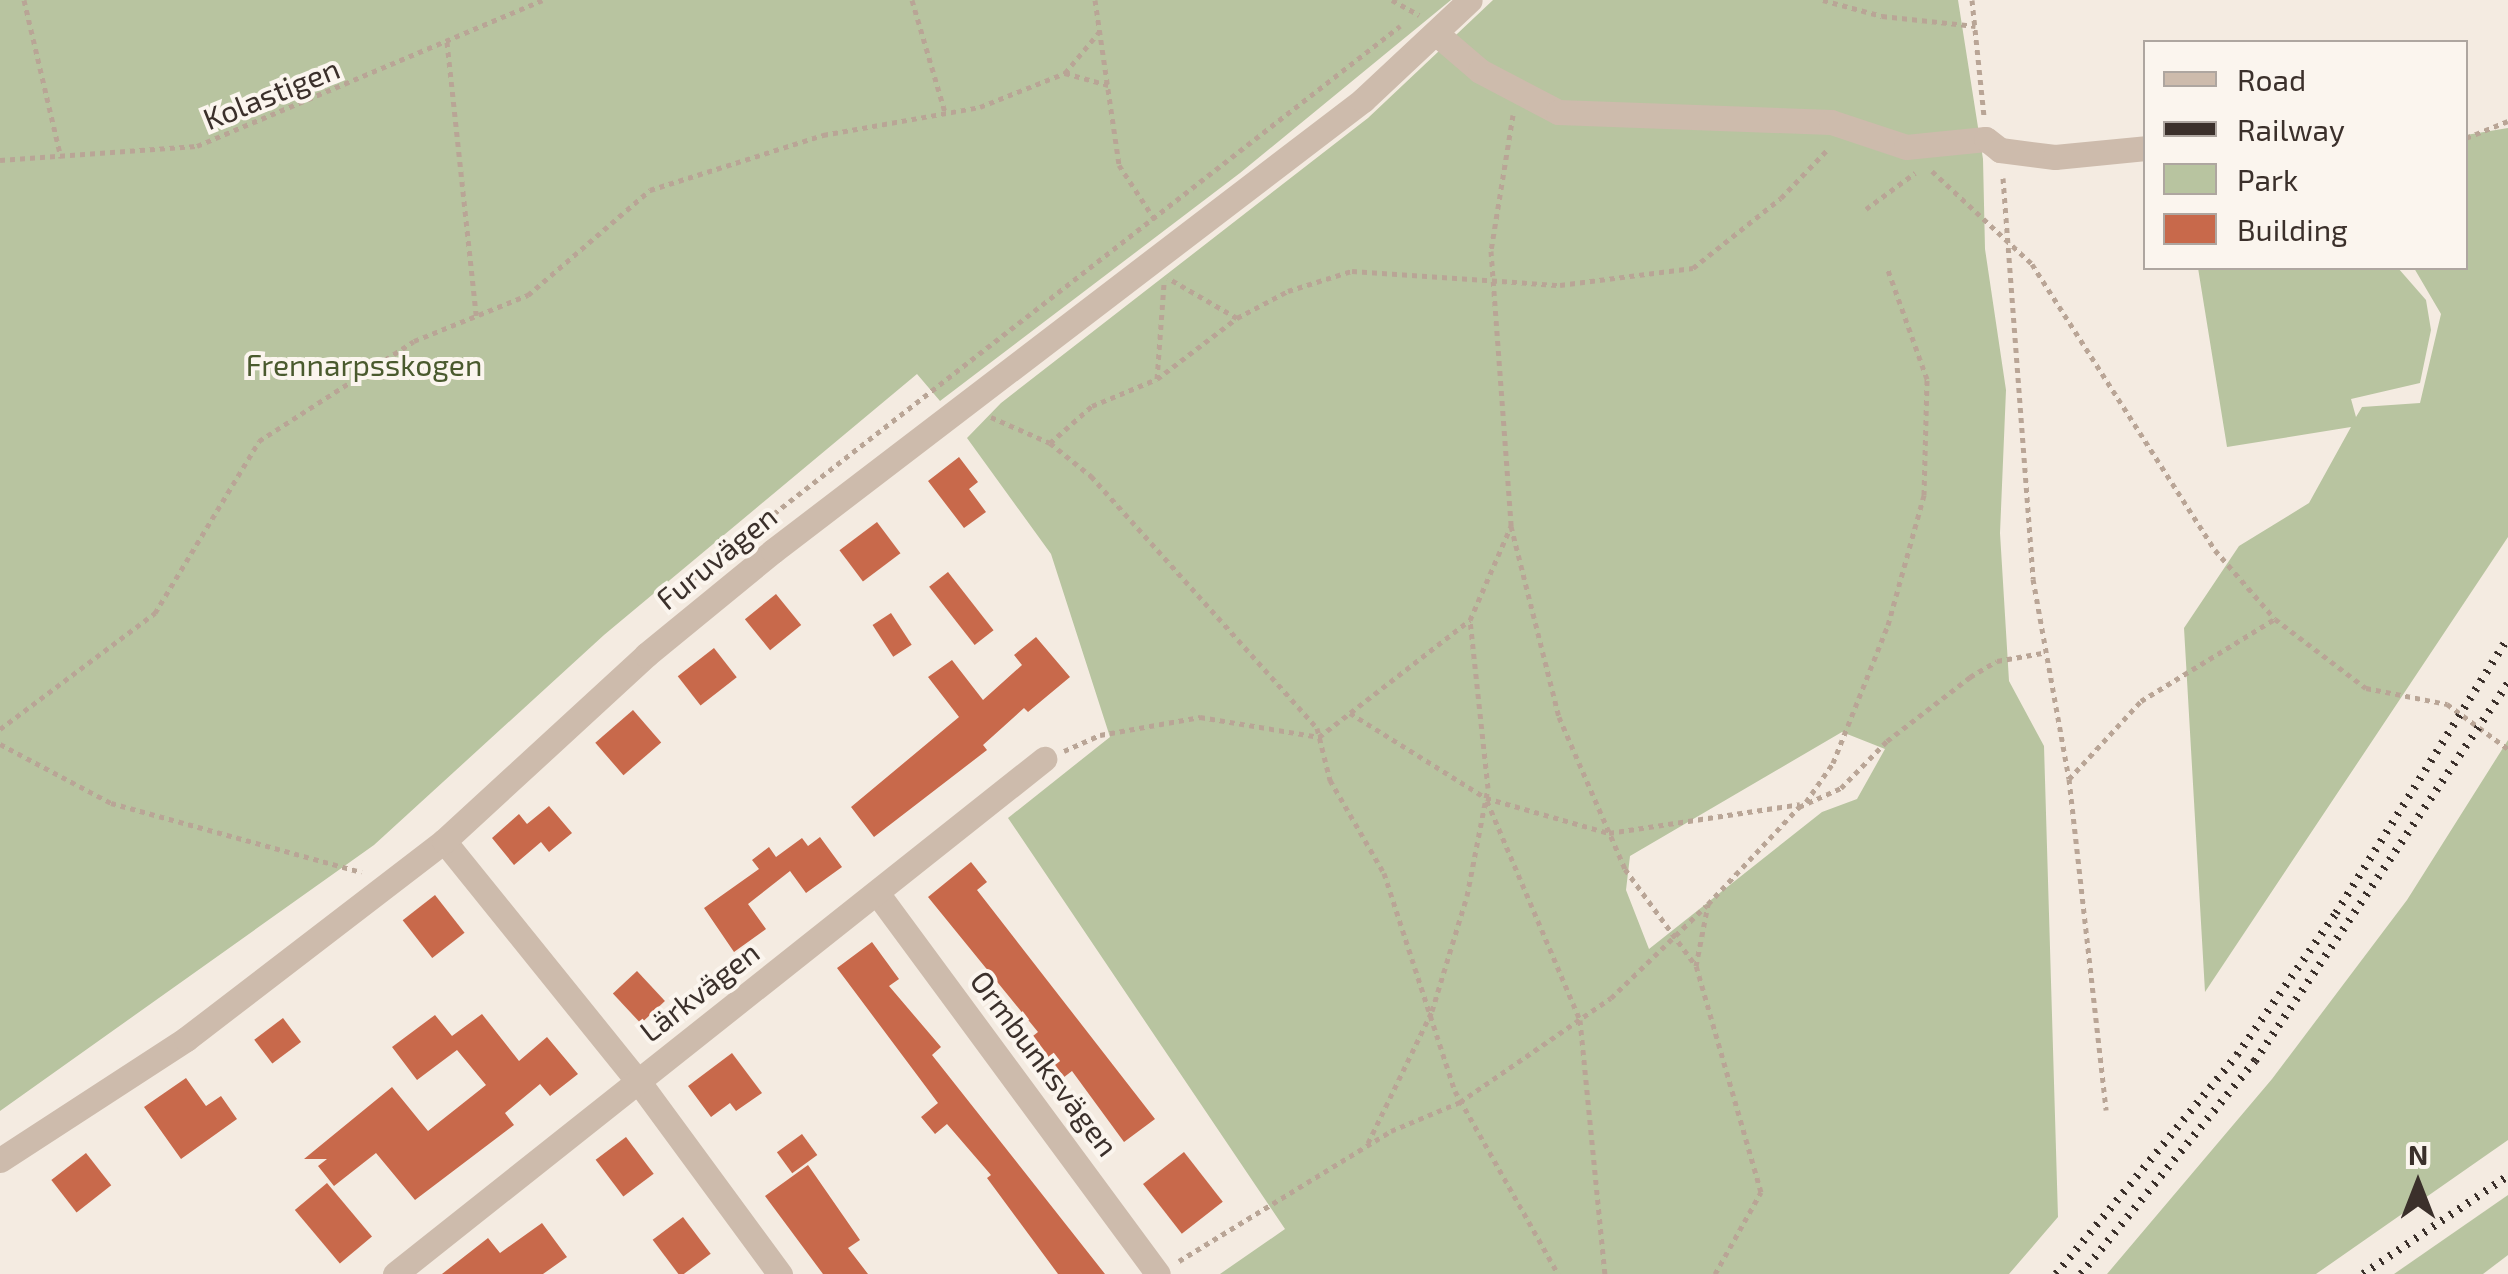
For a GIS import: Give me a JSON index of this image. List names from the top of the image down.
{
  "streets": {
    "street": ["Furuvägen", "Lärkvägen", "Ormbunksvägen"],
    "path": ["Kolastigen"]
  },
  "crossings": [
    ["Lärkvägen", "Ormbunksvägen"]
  ],
  "parks": ["Frennarpsskogen"],
  "legend": [
    "Road",
    "Railway",
    "Park",
    "Building"
  ],
  "north": "top"
}
